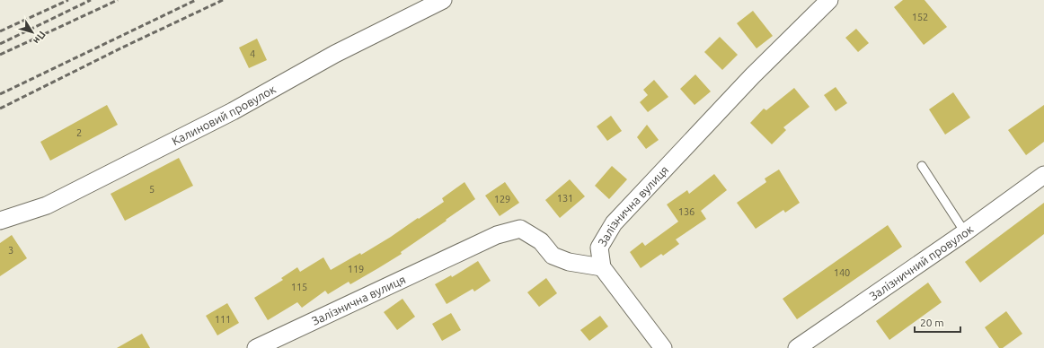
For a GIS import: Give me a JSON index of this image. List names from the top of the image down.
{
  "streets": {
    "street": ["Калиновий провулок", "Залізнична вулиця", "Залізничний провулок"]
  },
  "house_numbers": [
    "152",
    "4",
    "2",
    "5",
    "131",
    "129",
    "136",
    "3",
    "119",
    "140",
    "115",
    "111"
  ],
  "scale_bar": "20 m",
  "north": "bottom right"
}
